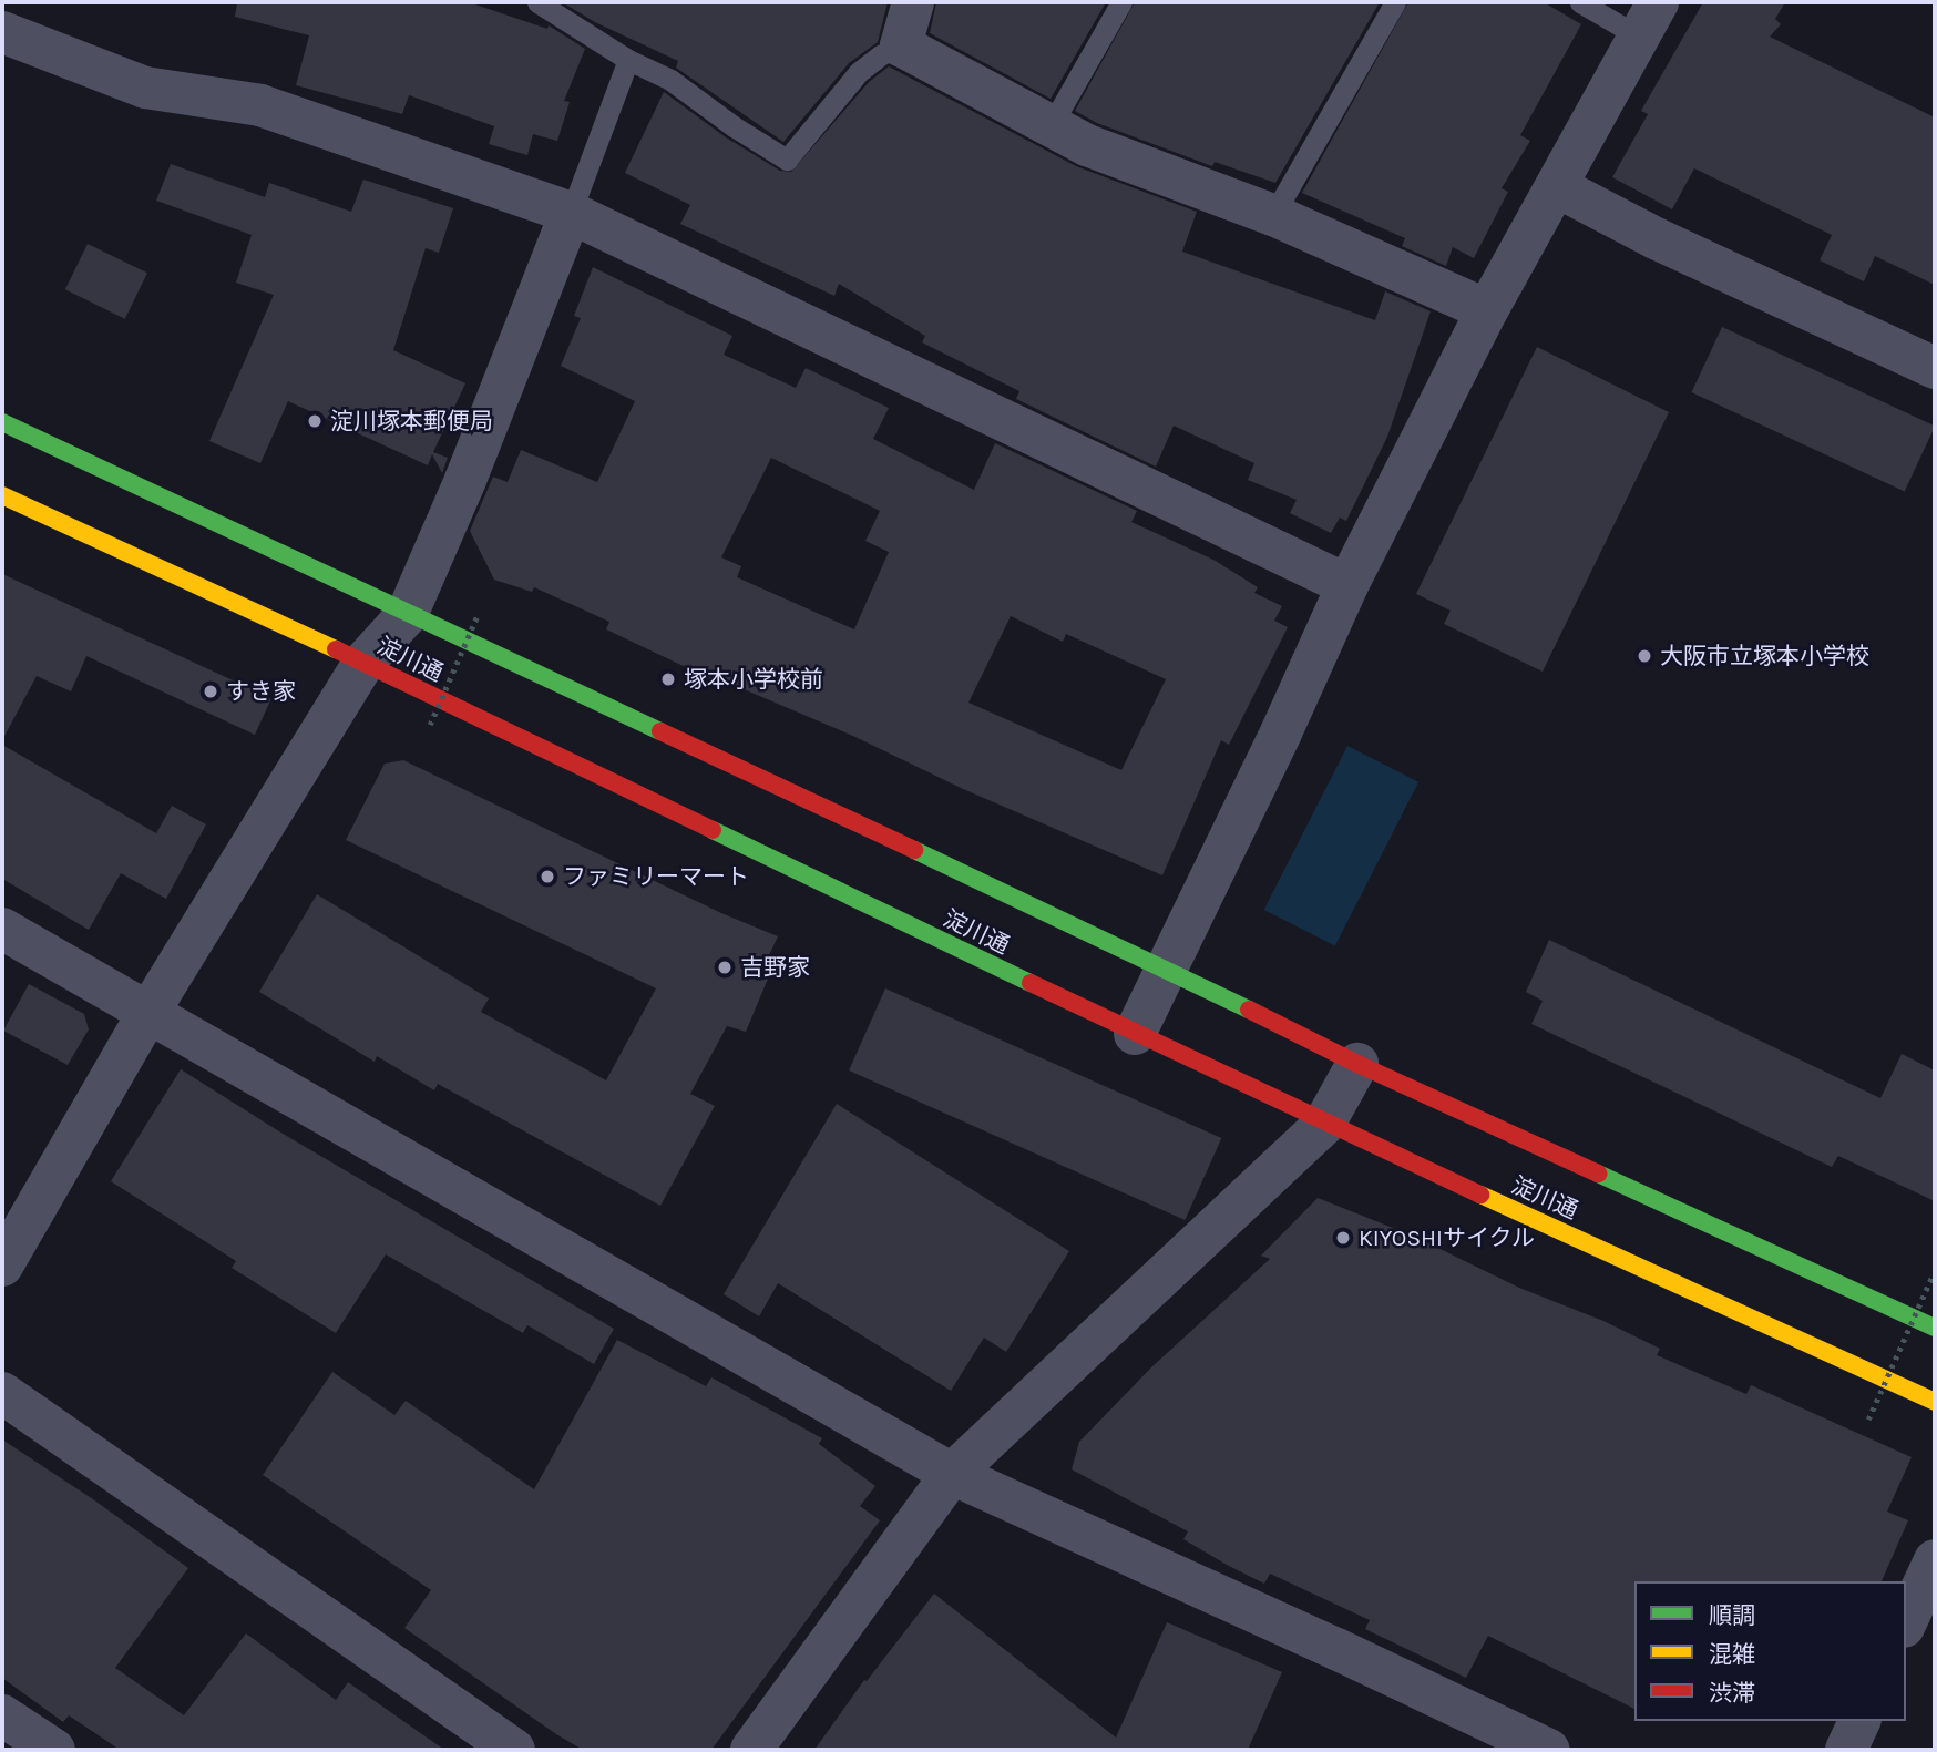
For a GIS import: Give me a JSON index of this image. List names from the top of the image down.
{
  "streets": {
    "street": ["淀川通"]
  },
  "places": [
    "淀川塚本郵便局",
    "大阪市立塚本小学校",
    "塚本小学校前",
    "すき家",
    "ファミリーマート",
    "吉野家",
    "KIYOSHIサイクル"
  ],
  "legend": ["順調", "混雑", "渋滞"]
}
